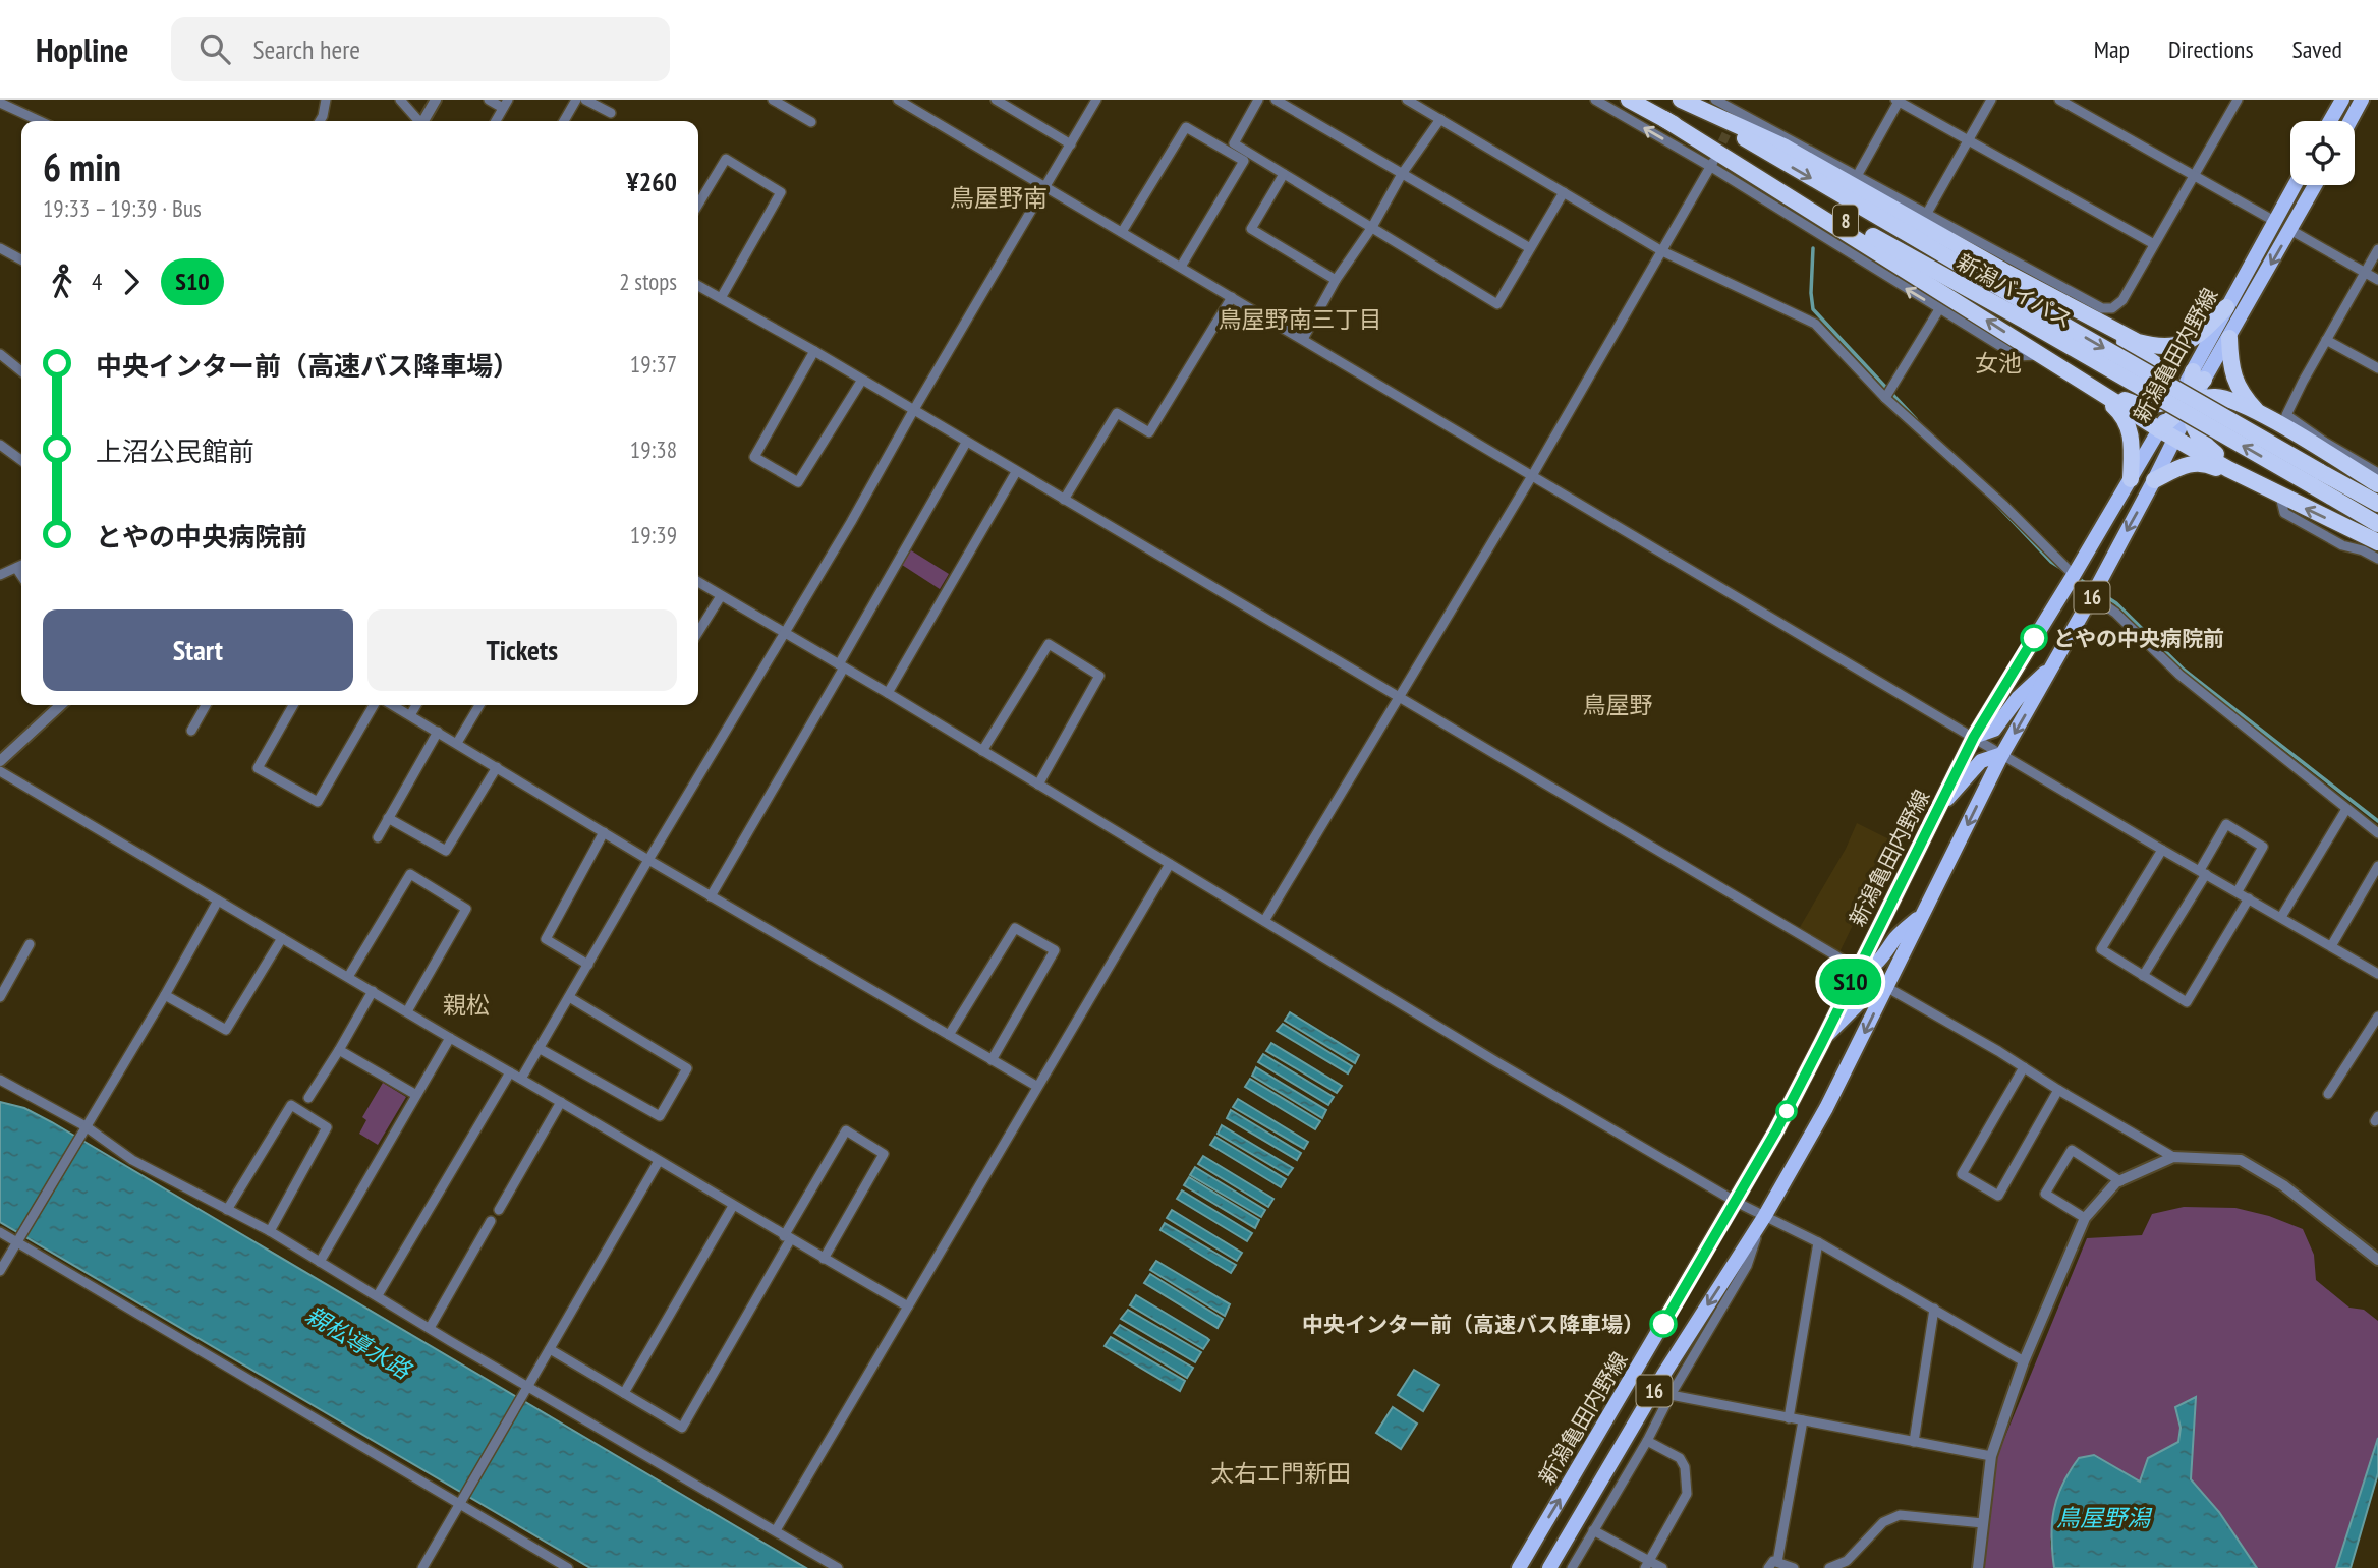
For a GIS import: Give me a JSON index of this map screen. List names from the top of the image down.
{
  "streets": {
    "highway": ["8", "新潟バイパス"],
    "main road": ["新潟亀田内野線", "16"]
  },
  "districts": [
    "鳥屋野南",
    "鳥屋野南三丁目",
    "女池",
    "鳥屋野",
    "親松",
    "太右エ門新田"
  ],
  "water": ["親松導水路", "鳥屋野潟"],
  "places": ["とやの中央病院前", "中央インター前（高速バス降車場）"],
  "lines": ["bus line S10"],
  "page": {
    "header": "Hopline",
    "search": "Search here",
    "nav": ["Map", "Directions", "Saved"],
    "on_map": "S10",
    "heading": ["6 min", "19:33 – 19:39 · Bus", "¥260"],
    "legs": ["4", "S10", "2 stops"],
    "list": [
      {
        "name": "中央インター前（高速バス降車場）",
        "value": "19:37"
      },
      {
        "name": "上沼公民館前",
        "value": "19:38"
      },
      {
        "name": "とやの中央病院前",
        "value": "19:39"
      }
    ],
    "buttons": ["Start", "Tickets"]
  }
}
